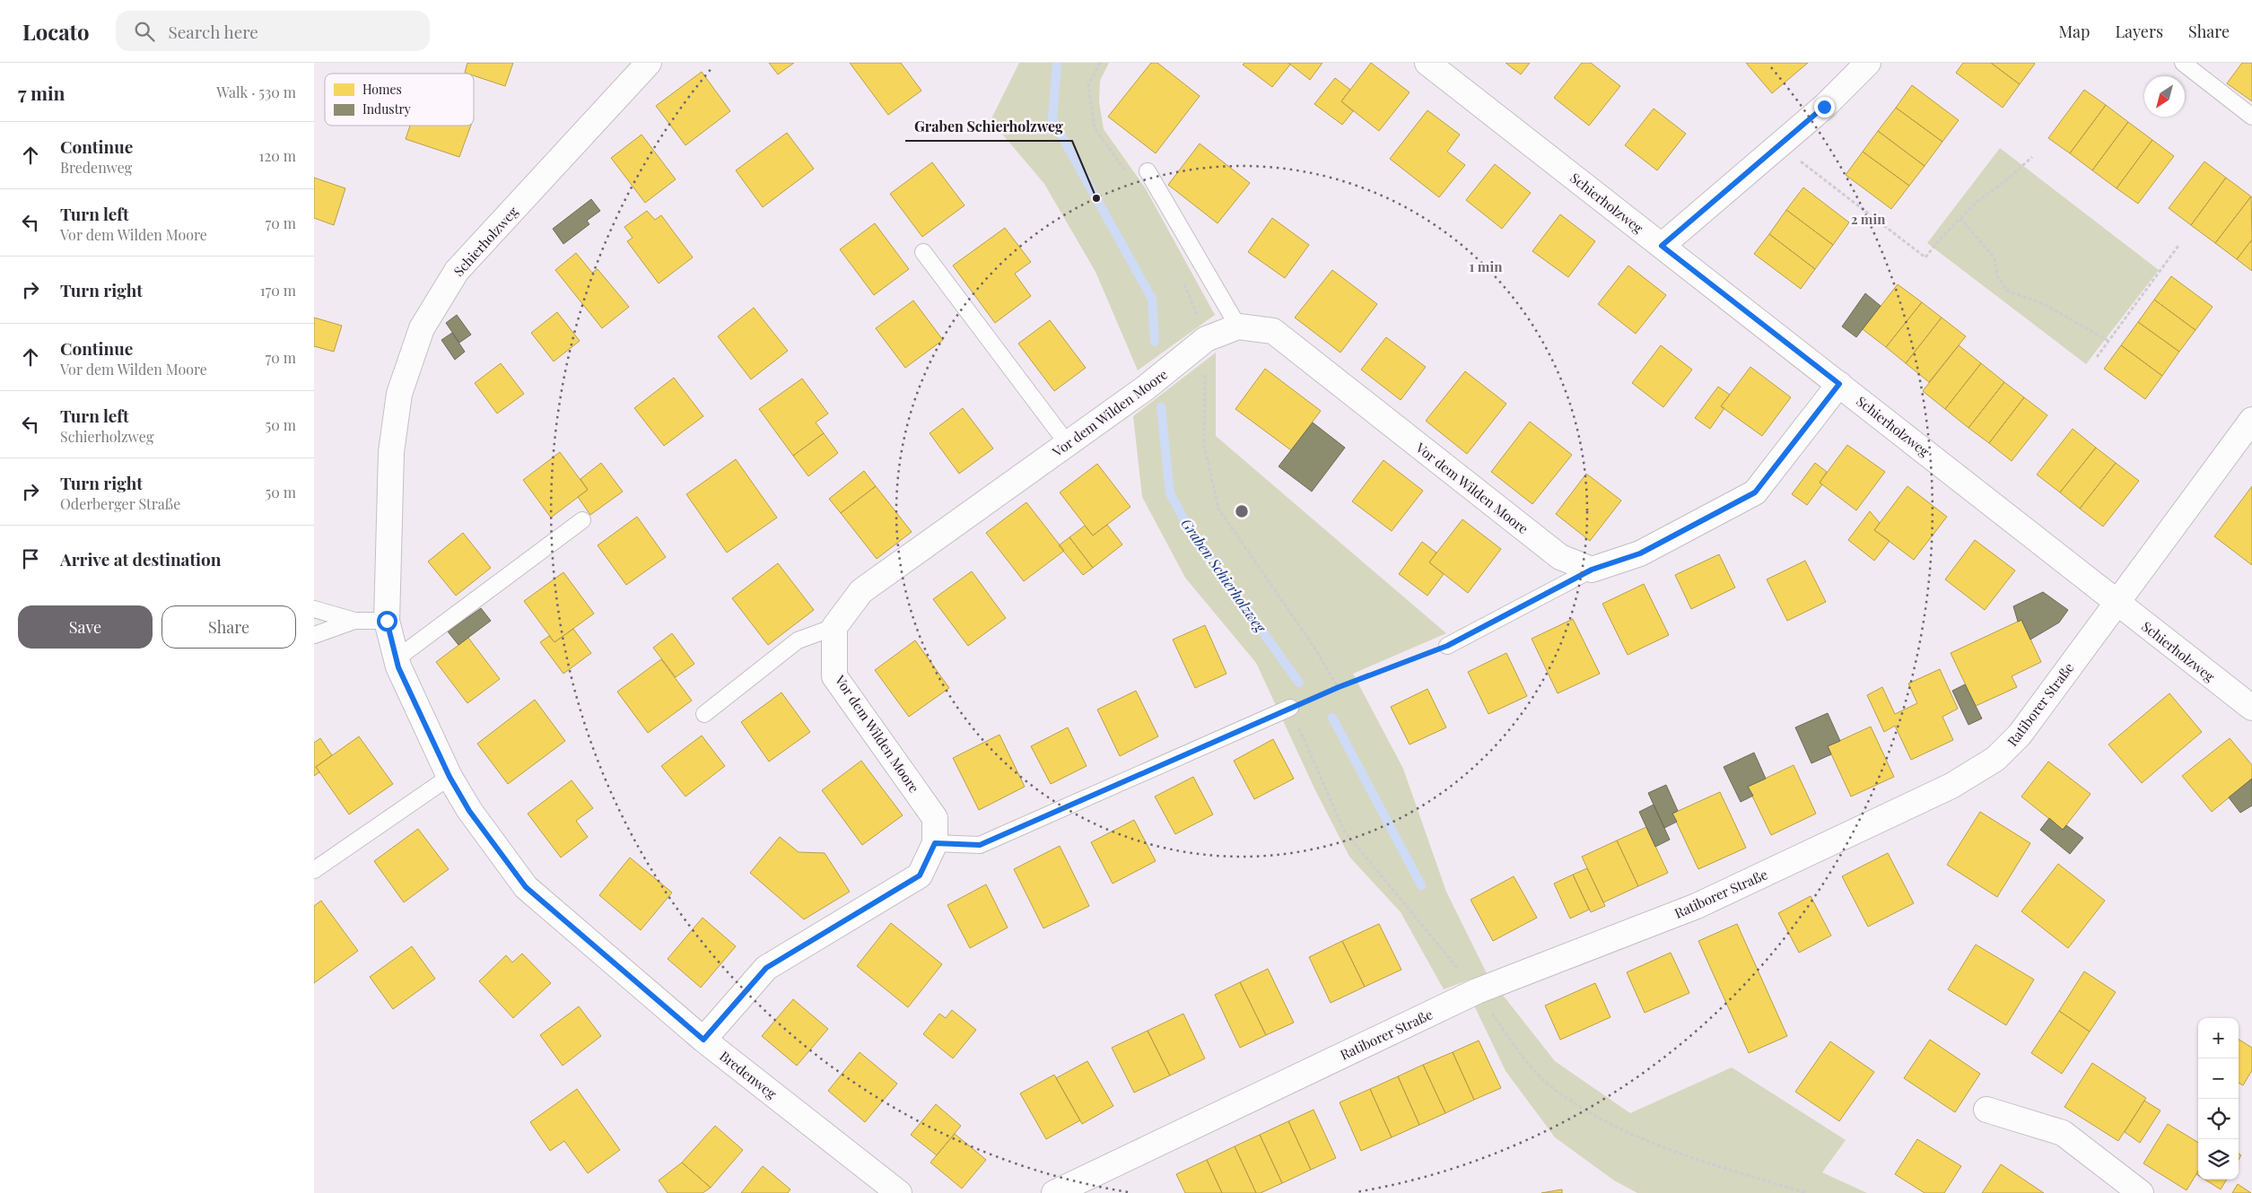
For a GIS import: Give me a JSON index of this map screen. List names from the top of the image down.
{
  "streets": {
    "street": [
      "Schierholzweg",
      "Vor dem Wilden Moore",
      "Ratiborer Straße",
      "Bredenweg"
    ]
  },
  "crossings": [
    ["Schierholzweg", "Ratiborer Straße"],
    ["Schierholzweg", "Bredenweg"],
    ["Vor dem Wilden Moore", "Bredenweg"]
  ],
  "water": ["Graben Schierholzweg"],
  "places": ["Graben Schierholzweg"],
  "legend": ["Homes", "Industry"],
  "north": "bottom left",
  "page": {
    "header": "Locato",
    "search": "Search here",
    "nav": ["Map", "Layers", "Share"],
    "heading": ["7 min", "Walk · 530 m"],
    "list": [
      ["Continue", "Bredenweg", "120 m"],
      ["Turn left", "Vor dem Wilden Moore", "70 m"],
      ["Turn right", "170 m"],
      ["Continue", "Vor dem Wilden Moore", "70 m"],
      ["Turn left", "Schierholzweg", "50 m"],
      ["Turn right", "Oderberger Straße", "50 m"],
      "Arrive at destination"
    ],
    "buttons": ["Save", "Share"],
    "map_buttons": ["+", "−"]
  },
  "rings": ["2 min", "1 min"]
}
